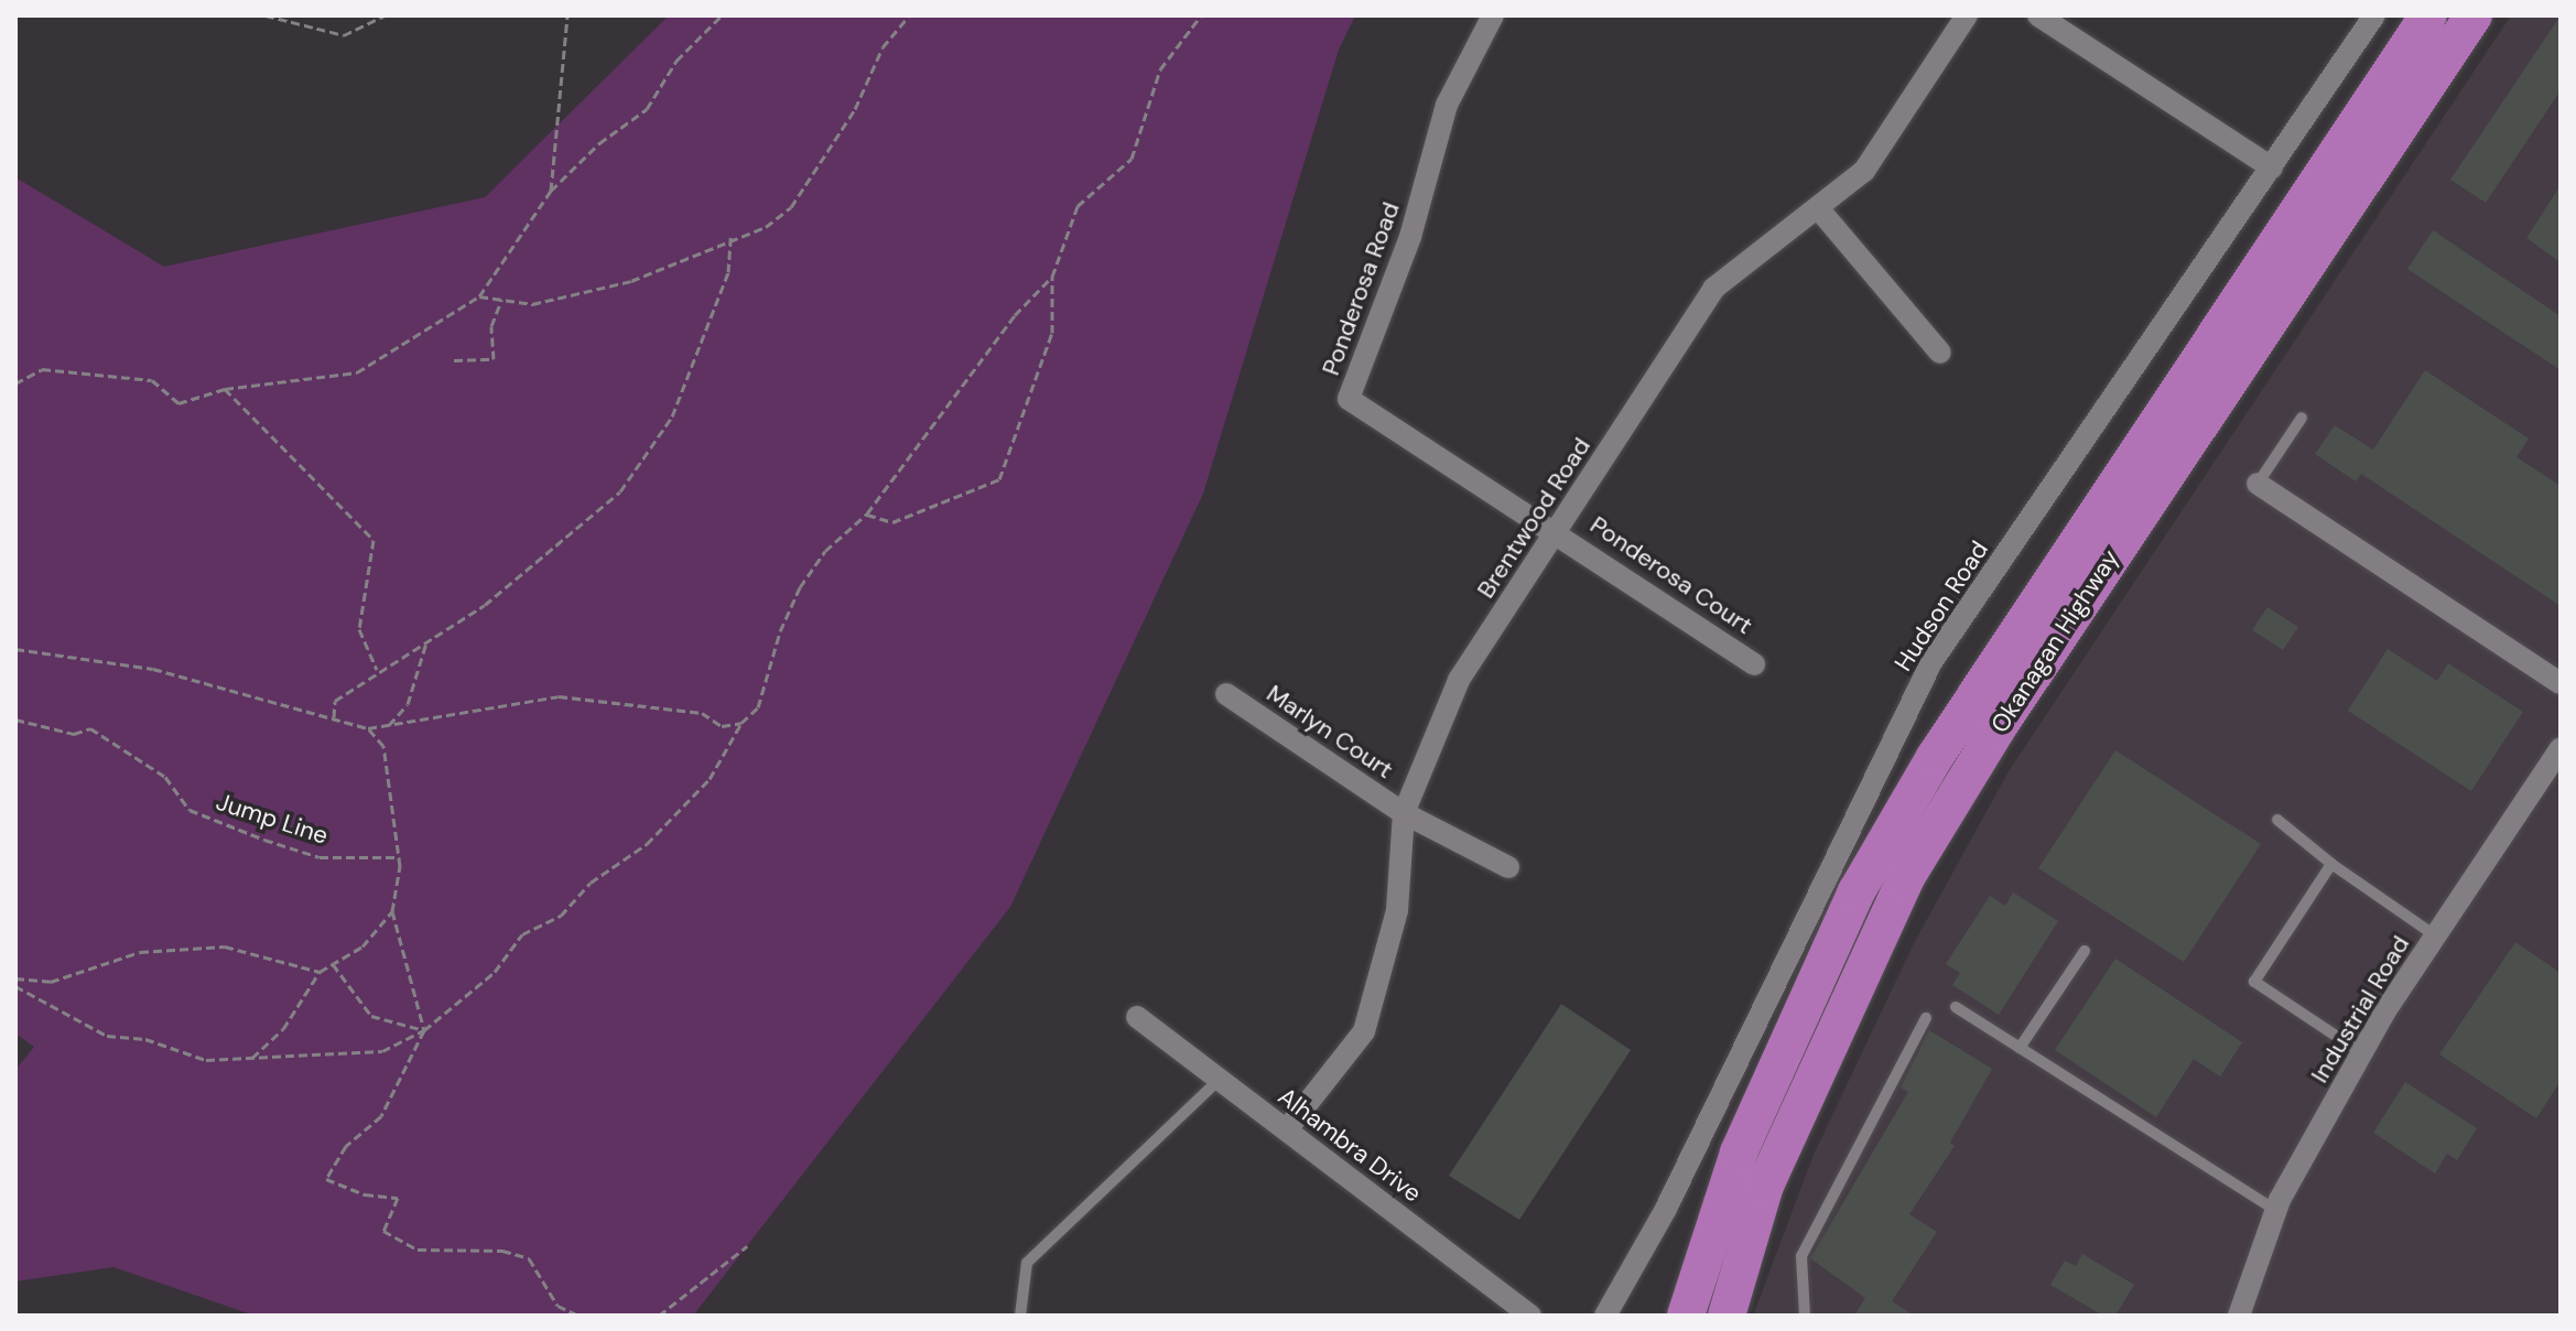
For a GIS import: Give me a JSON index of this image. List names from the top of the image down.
{
  "streets": {
    "highway": ["Okanagan Highway"],
    "street": [
      "Ponderosa Road",
      "Brentwood Road",
      "Ponderosa Court",
      "Hudson Road",
      "Marlyn Court",
      "Industrial Road",
      "Alhambra Drive"
    ],
    "path": ["Jump Line"]
  },
  "crossings": [
    ["Ponderosa Road", "Brentwood Road"],
    ["Ponderosa Road", "Ponderosa Court"],
    ["Brentwood Road", "Ponderosa Court"],
    ["Brentwood Road", "Marlyn Court"],
    ["Brentwood Road", "Alhambra Drive"]
  ]
}
